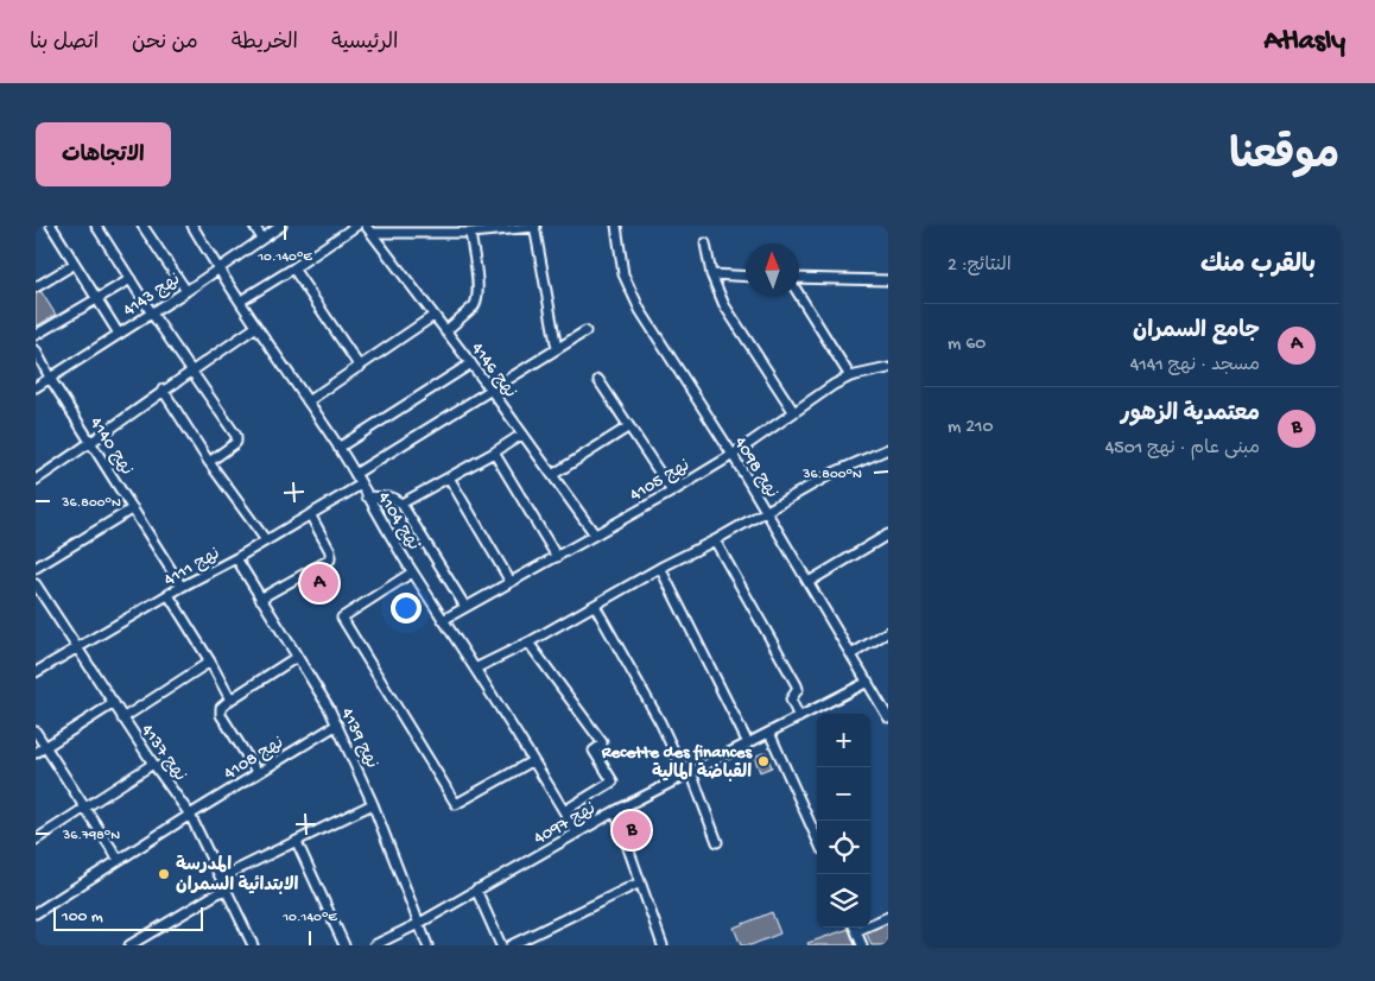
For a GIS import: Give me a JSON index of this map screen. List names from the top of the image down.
{
  "streets": {
    "street": [
      "نهج 4143",
      "نهج 4146",
      "نهج 4140",
      "نهج 4098",
      "نهج 4105",
      "نهج 4104",
      "نهج 4111",
      "نهج 4139",
      "نهج 4137",
      "نهج 4108",
      "نهج 4097"
    ]
  },
  "crossings": [
    ["نهج 4143", "نهج 4140"],
    ["نهج 4143", "نهج 4104"],
    ["نهج 4146", "نهج 4105"],
    ["نهج 4140", "نهج 4111"],
    ["نهج 4098", "نهج 4105"],
    ["نهج 4098", "نهج 4097"],
    ["نهج 4105", "نهج 4104"],
    ["نهج 4104", "نهج 4111"],
    ["نهج 4104", "نهج 4097"],
    ["نهج 4111", "نهج 4139"],
    ["نهج 4111", "نهج 4137"],
    ["نهج 4139", "نهج 4108"],
    ["نهج 4139", "نهج 4097"],
    ["نهج 4137", "نهج 4108"]
  ],
  "places": ["Recette des finances القباضة المالية", "المدرسة الابتدائية السمران"],
  "scale_bar": "100 m",
  "north": "top",
  "page": {
    "header": "Atlasly",
    "nav": [
      "الرئيسية",
      "الخريطة",
      "من نحن",
      "اتصل بنا"
    ],
    "title": "موقعنا",
    "buttons": "الاتجاهات",
    "heading": ["بالقرب منك", "النتائج: 2"],
    "list": [
      {
        "mark": "A",
        "name": "جامع السمران",
        "note": "مسجد · نهج 4141",
        "value": "60 m"
      },
      {
        "mark": "B",
        "name": "معتمدية الزهور",
        "note": "مبنى عام · نهج 4501",
        "value": "210 m"
      }
    ],
    "pins": ["A", "B"],
    "map_buttons": ["+", "−"],
    "scale": "100 m"
  },
  "coordinates": ["10.140°E", "36.800°N", "36.798°N"]
}
